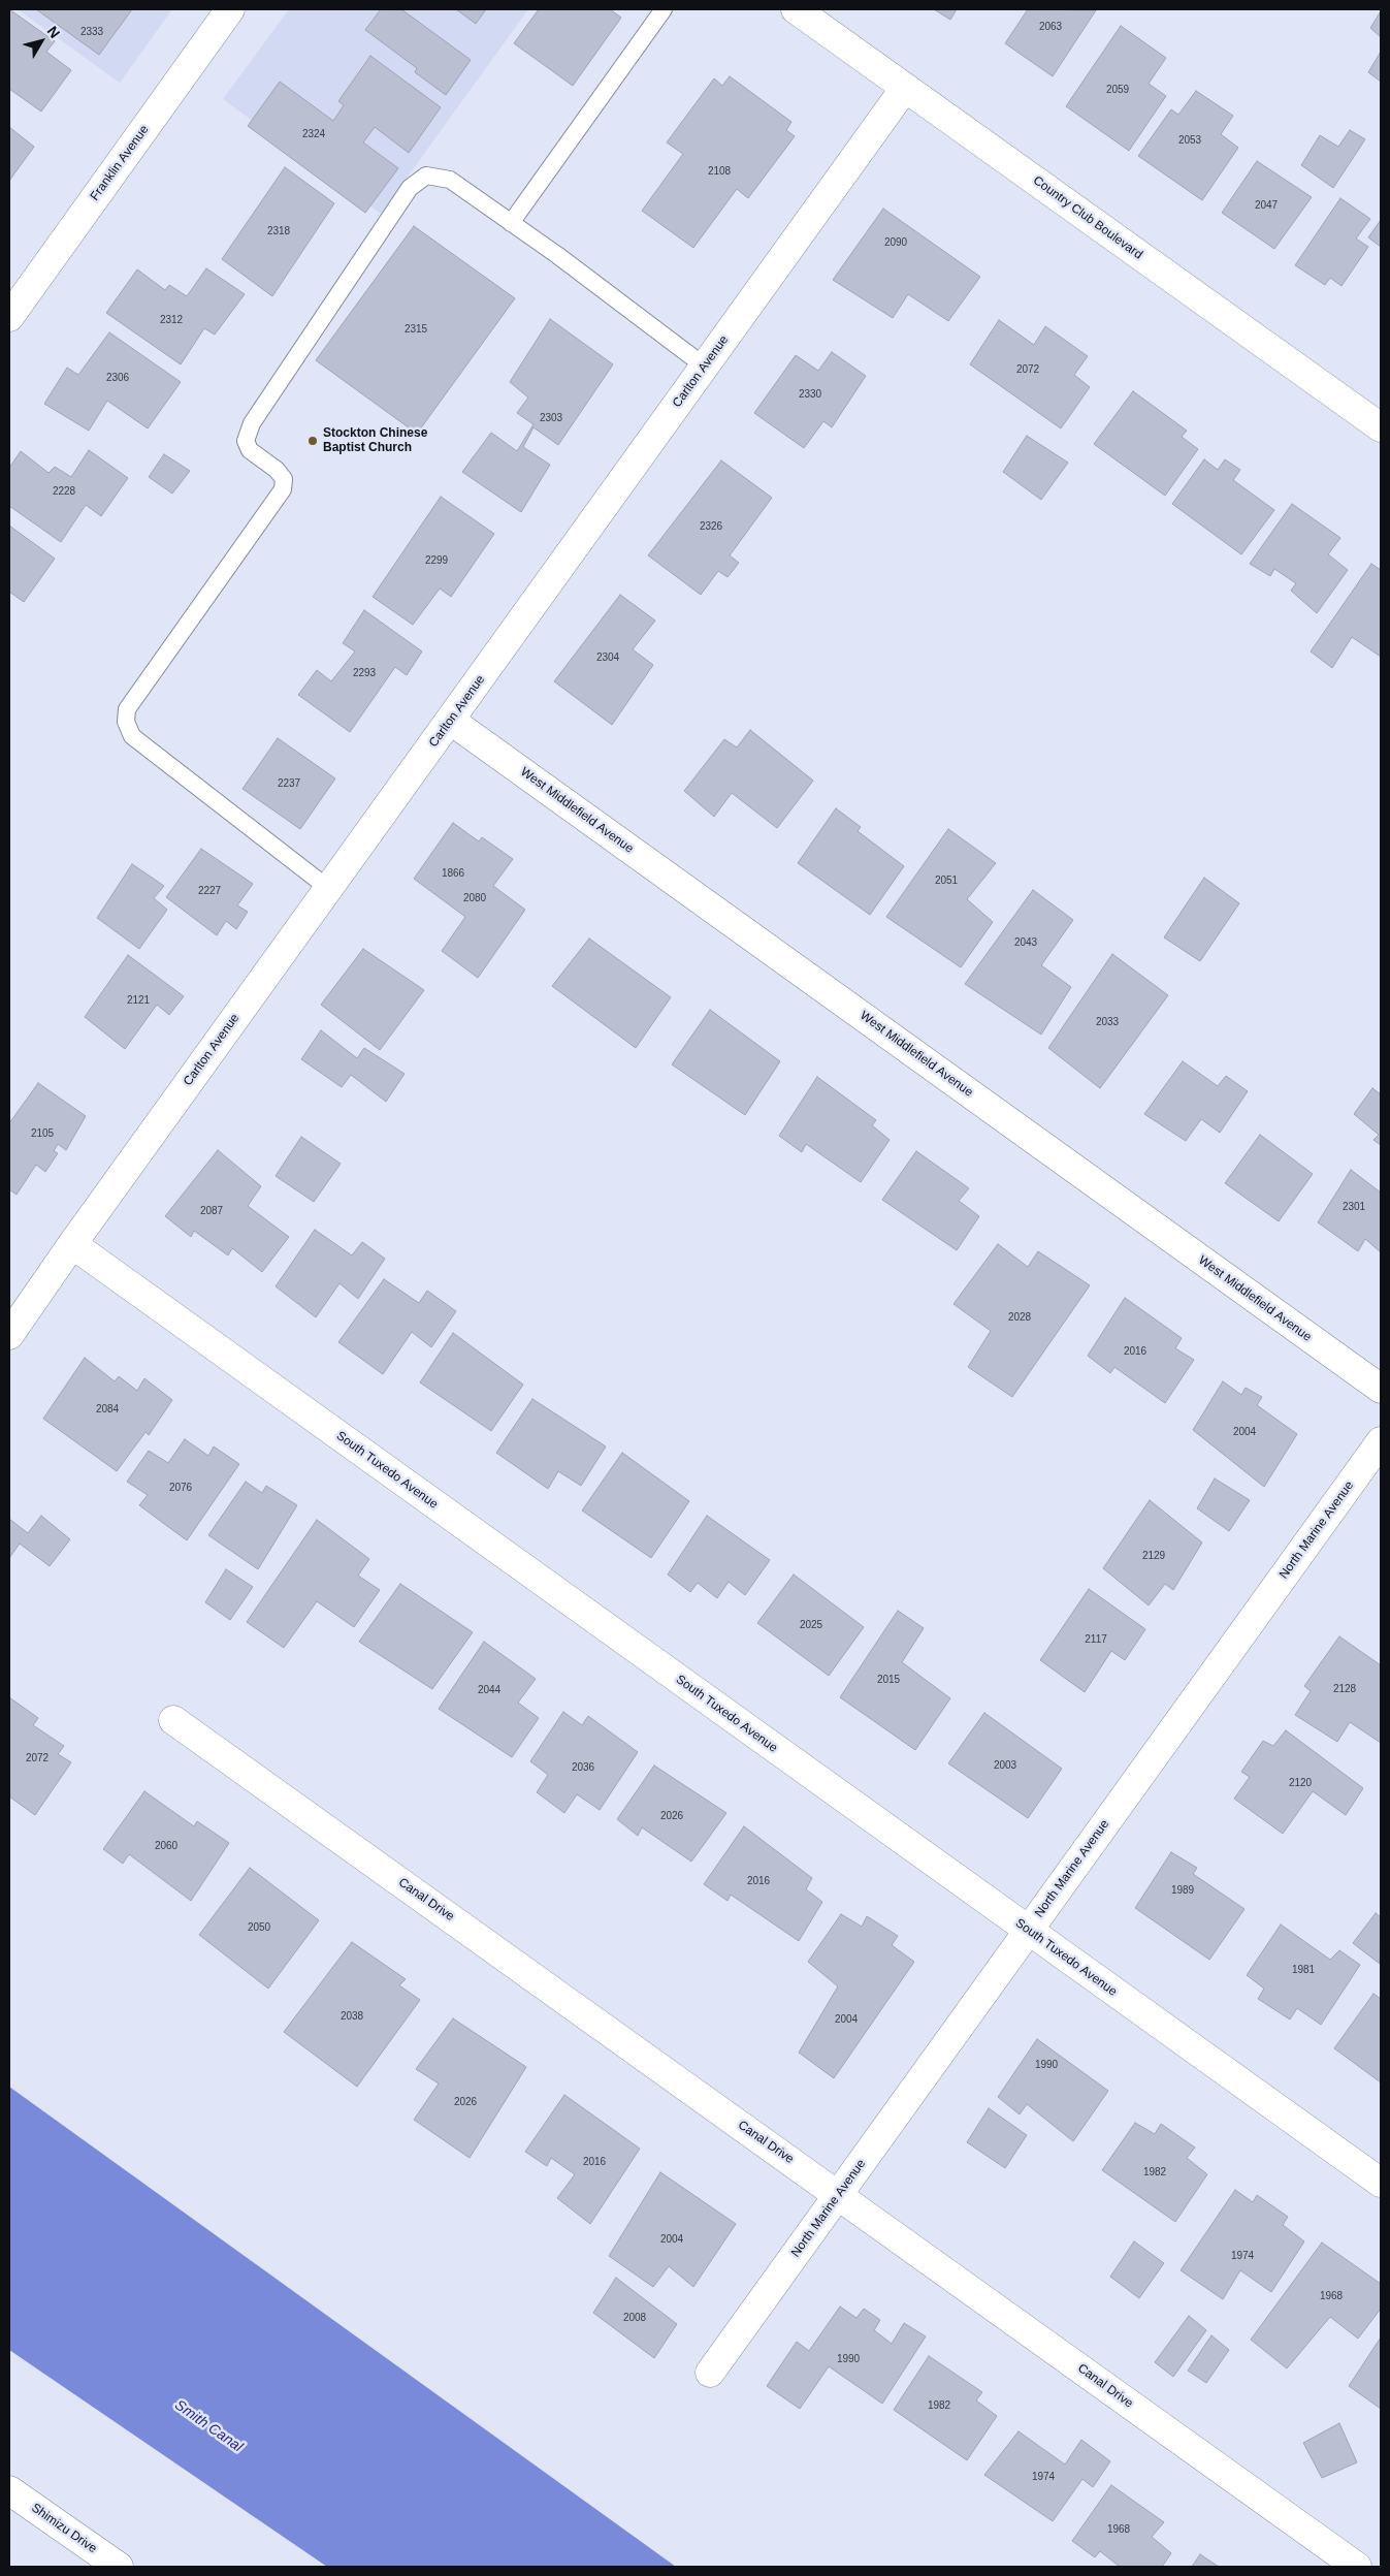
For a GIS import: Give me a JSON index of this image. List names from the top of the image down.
{
  "streets": {
    "street": [
      "Franklin Avenue",
      "Country Club Boulevard",
      "Carlton Avenue",
      "West Middlefield Avenue",
      "South Tuxedo Avenue",
      "North Marine Avenue",
      "Canal Drive",
      "Shimizu Drive"
    ]
  },
  "crossings": [
    ["Country Club Boulevard", "Carlton Avenue"],
    ["Carlton Avenue", "West Middlefield Avenue"],
    ["Carlton Avenue", "South Tuxedo Avenue"],
    ["South Tuxedo Avenue", "North Marine Avenue"],
    ["North Marine Avenue", "Canal Drive"]
  ],
  "water": ["Smith Canal"],
  "places": ["Stockton Chinese Baptist Church"],
  "house_numbers": [
    "2063",
    "2333",
    "2059",
    "2324",
    "2053",
    "2108",
    "2047",
    "2318",
    "2090",
    "2312",
    "2315",
    "2072",
    "2306",
    "2330",
    "2303",
    "2228",
    "2326",
    "2299",
    "2304",
    "2293",
    "2237",
    "1866",
    "2051",
    "2227",
    "2080",
    "2043",
    "2121",
    "2033",
    "2105",
    "2301",
    "2087",
    "2028",
    "2016",
    "2084",
    "2004",
    "2076",
    "2129",
    "2025",
    "2117",
    "2015",
    "2128",
    "2044",
    "2072",
    "2003",
    "2036",
    "2120",
    "2026",
    "2060",
    "2016",
    "1989",
    "2050",
    "1981",
    "2038",
    "2004",
    "1990",
    "2026",
    "2016",
    "1982",
    "2004",
    "1974",
    "1968",
    "2008",
    "1990",
    "1982",
    "1974",
    "1968"
  ],
  "north": "top right"
}
